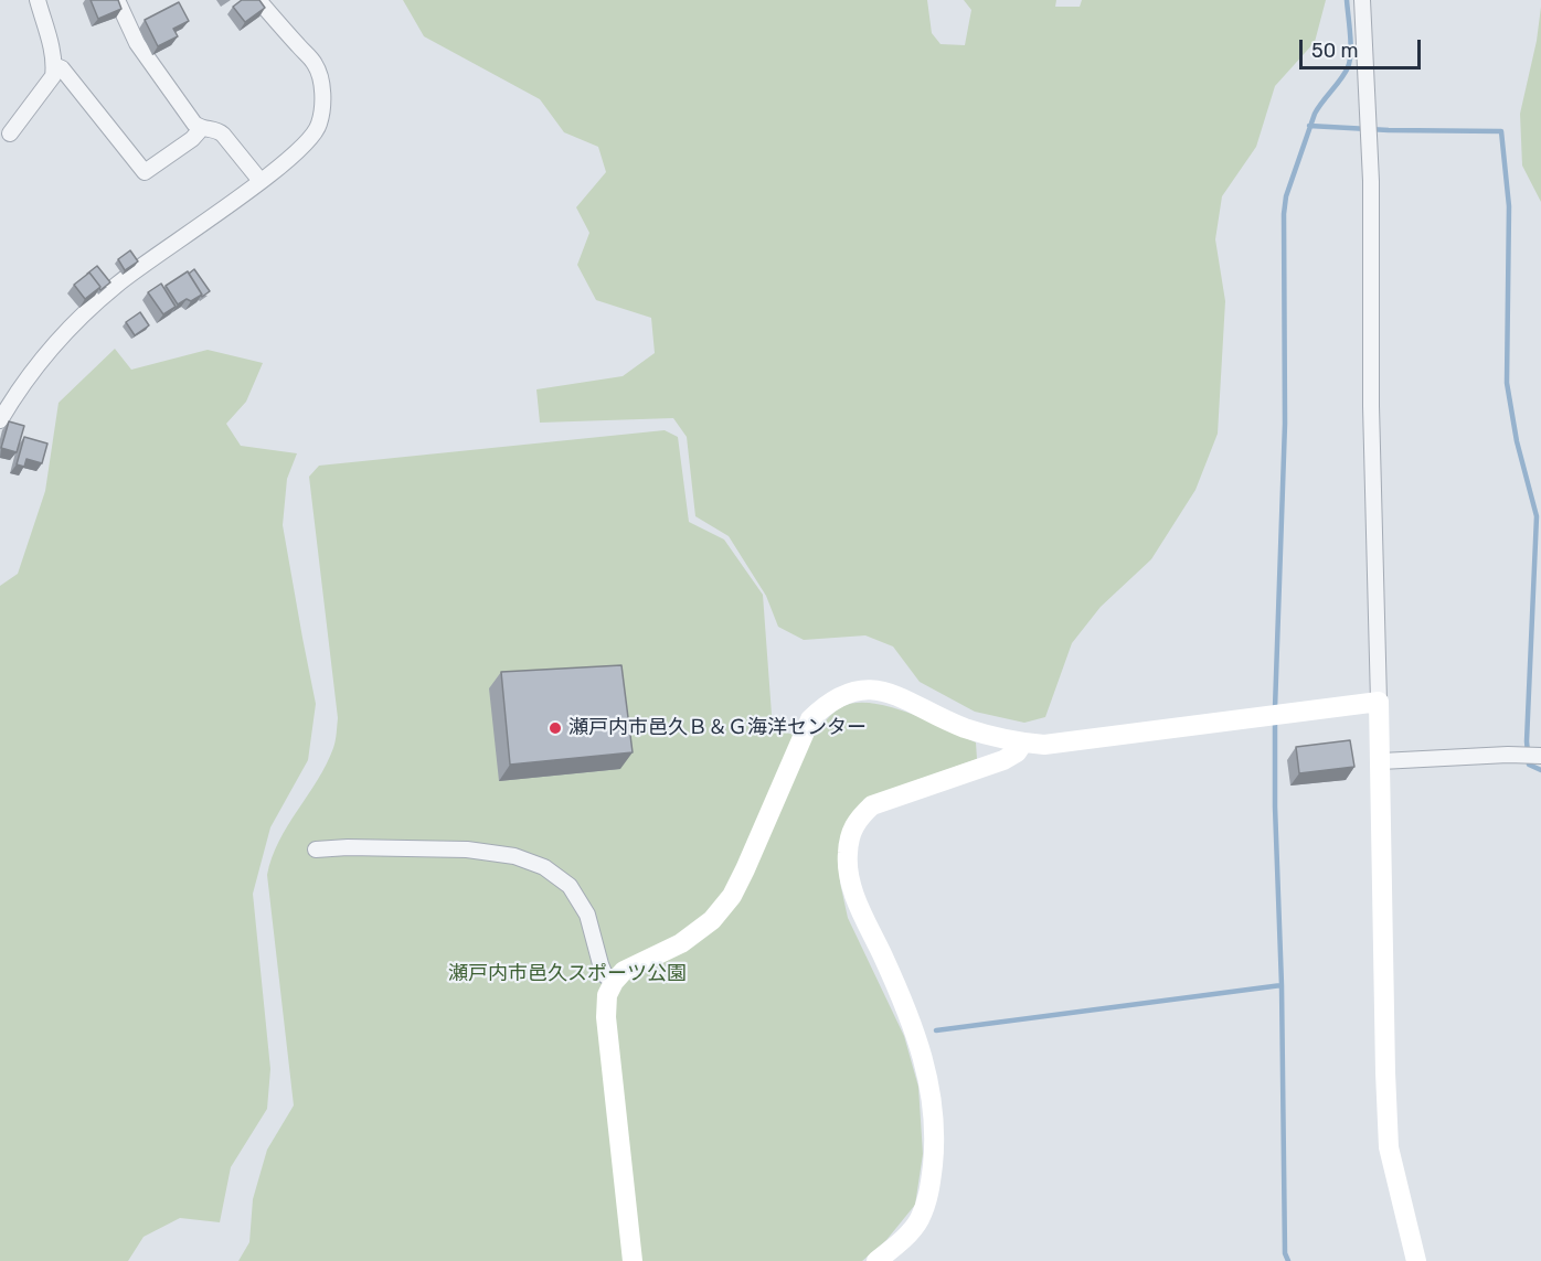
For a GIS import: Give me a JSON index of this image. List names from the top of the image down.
{
  "parks": ["瀬戸内市邑久スポーツ公園"],
  "places": ["瀬戸内市邑久Ｂ＆Ｇ海洋センター"],
  "scale_bar": "50 m"
}
